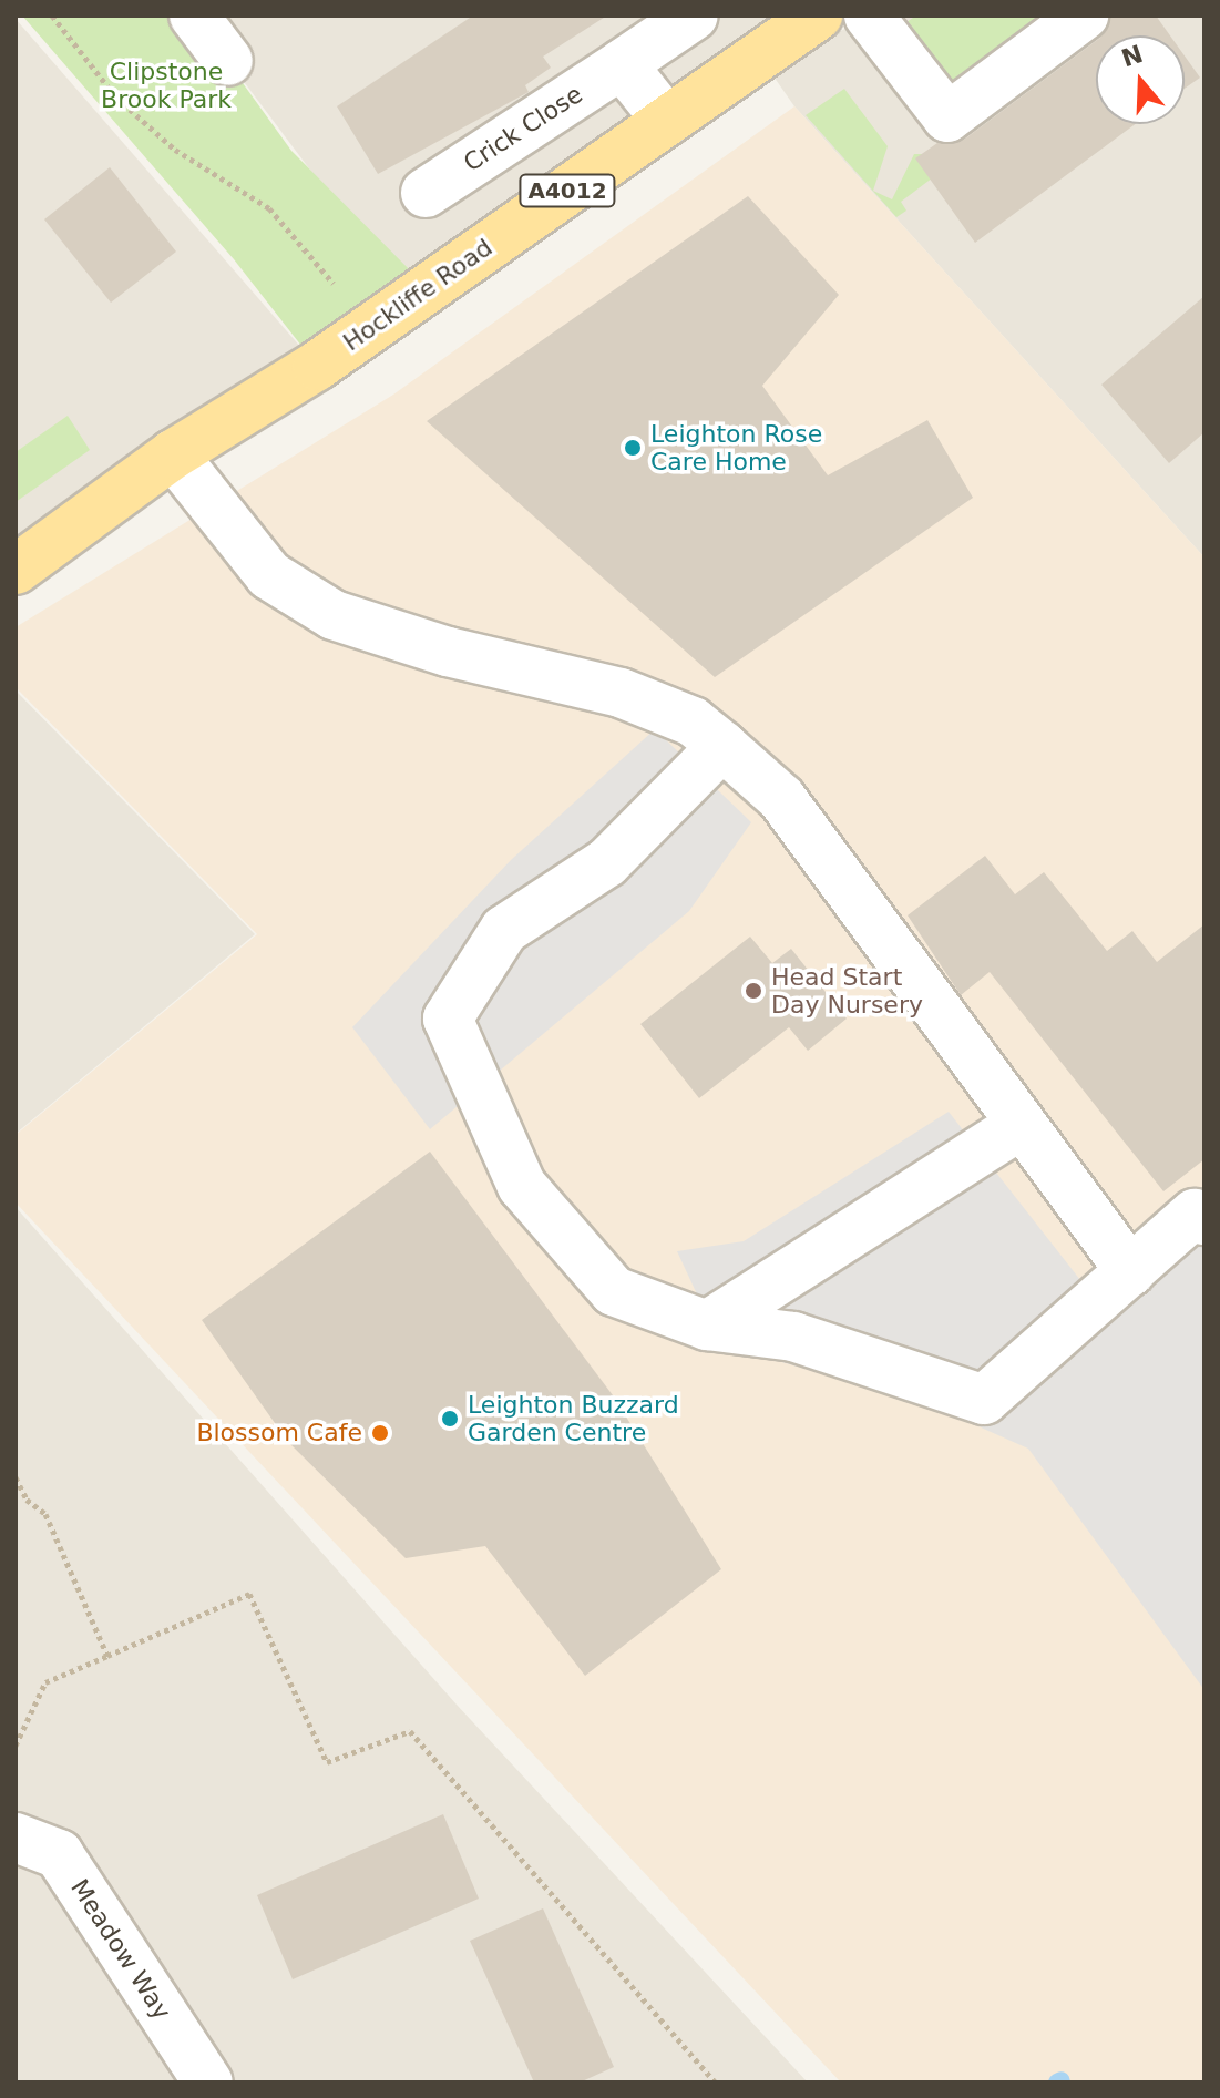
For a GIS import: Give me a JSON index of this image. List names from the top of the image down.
{
  "streets": {
    "main road": ["A4012", "Hockliffe Road"],
    "street": ["Crick Close", "Meadow Way"]
  },
  "parks": ["Clipstone Brook Park"],
  "places": [
    "Leighton Rose Care Home",
    "Head Start Day Nursery",
    "Leighton Buzzard Garden Centre",
    "Blossom Cafe"
  ],
  "north": "top"
}
